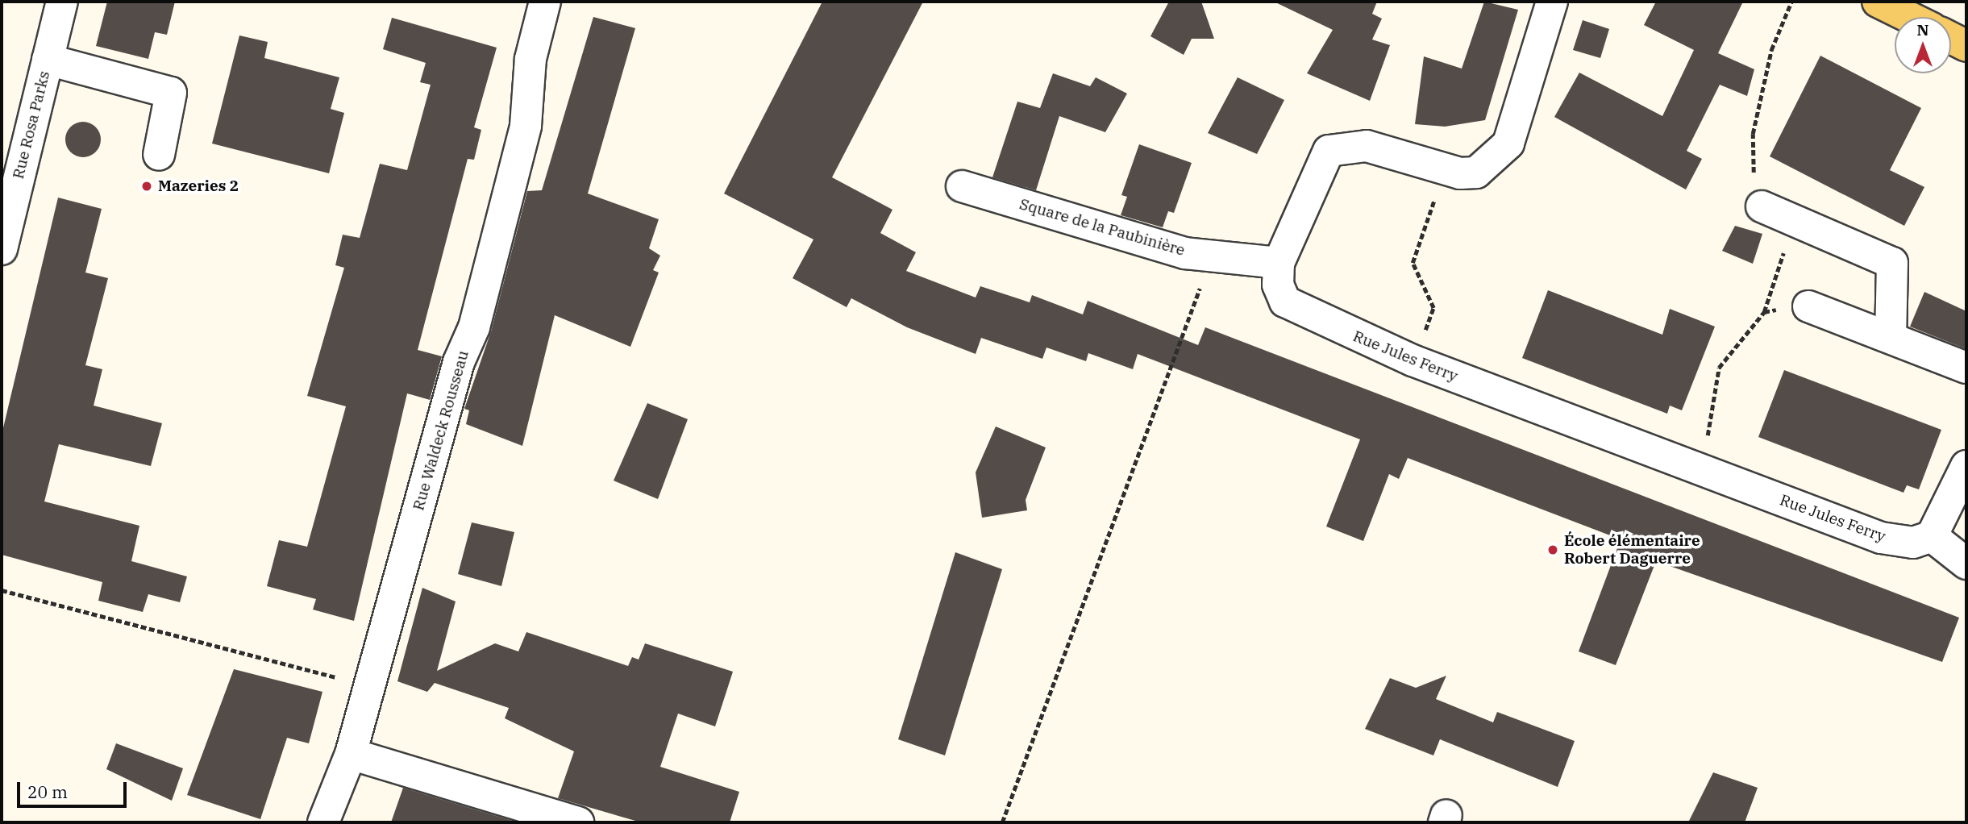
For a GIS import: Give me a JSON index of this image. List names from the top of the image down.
{
  "streets": {
    "street": [
      "Rue Rosa Parks",
      "Square de la Paubinière",
      "Rue Jules Ferry",
      "Rue Waldeck Rousseau"
    ]
  },
  "crossings": [
    ["Square de la Paubinière", "Rue Jules Ferry"]
  ],
  "places": ["Mazeries 2", "École élémentaire Robert Daguerre"],
  "scale_bar": "20 m",
  "north": "top"
}
